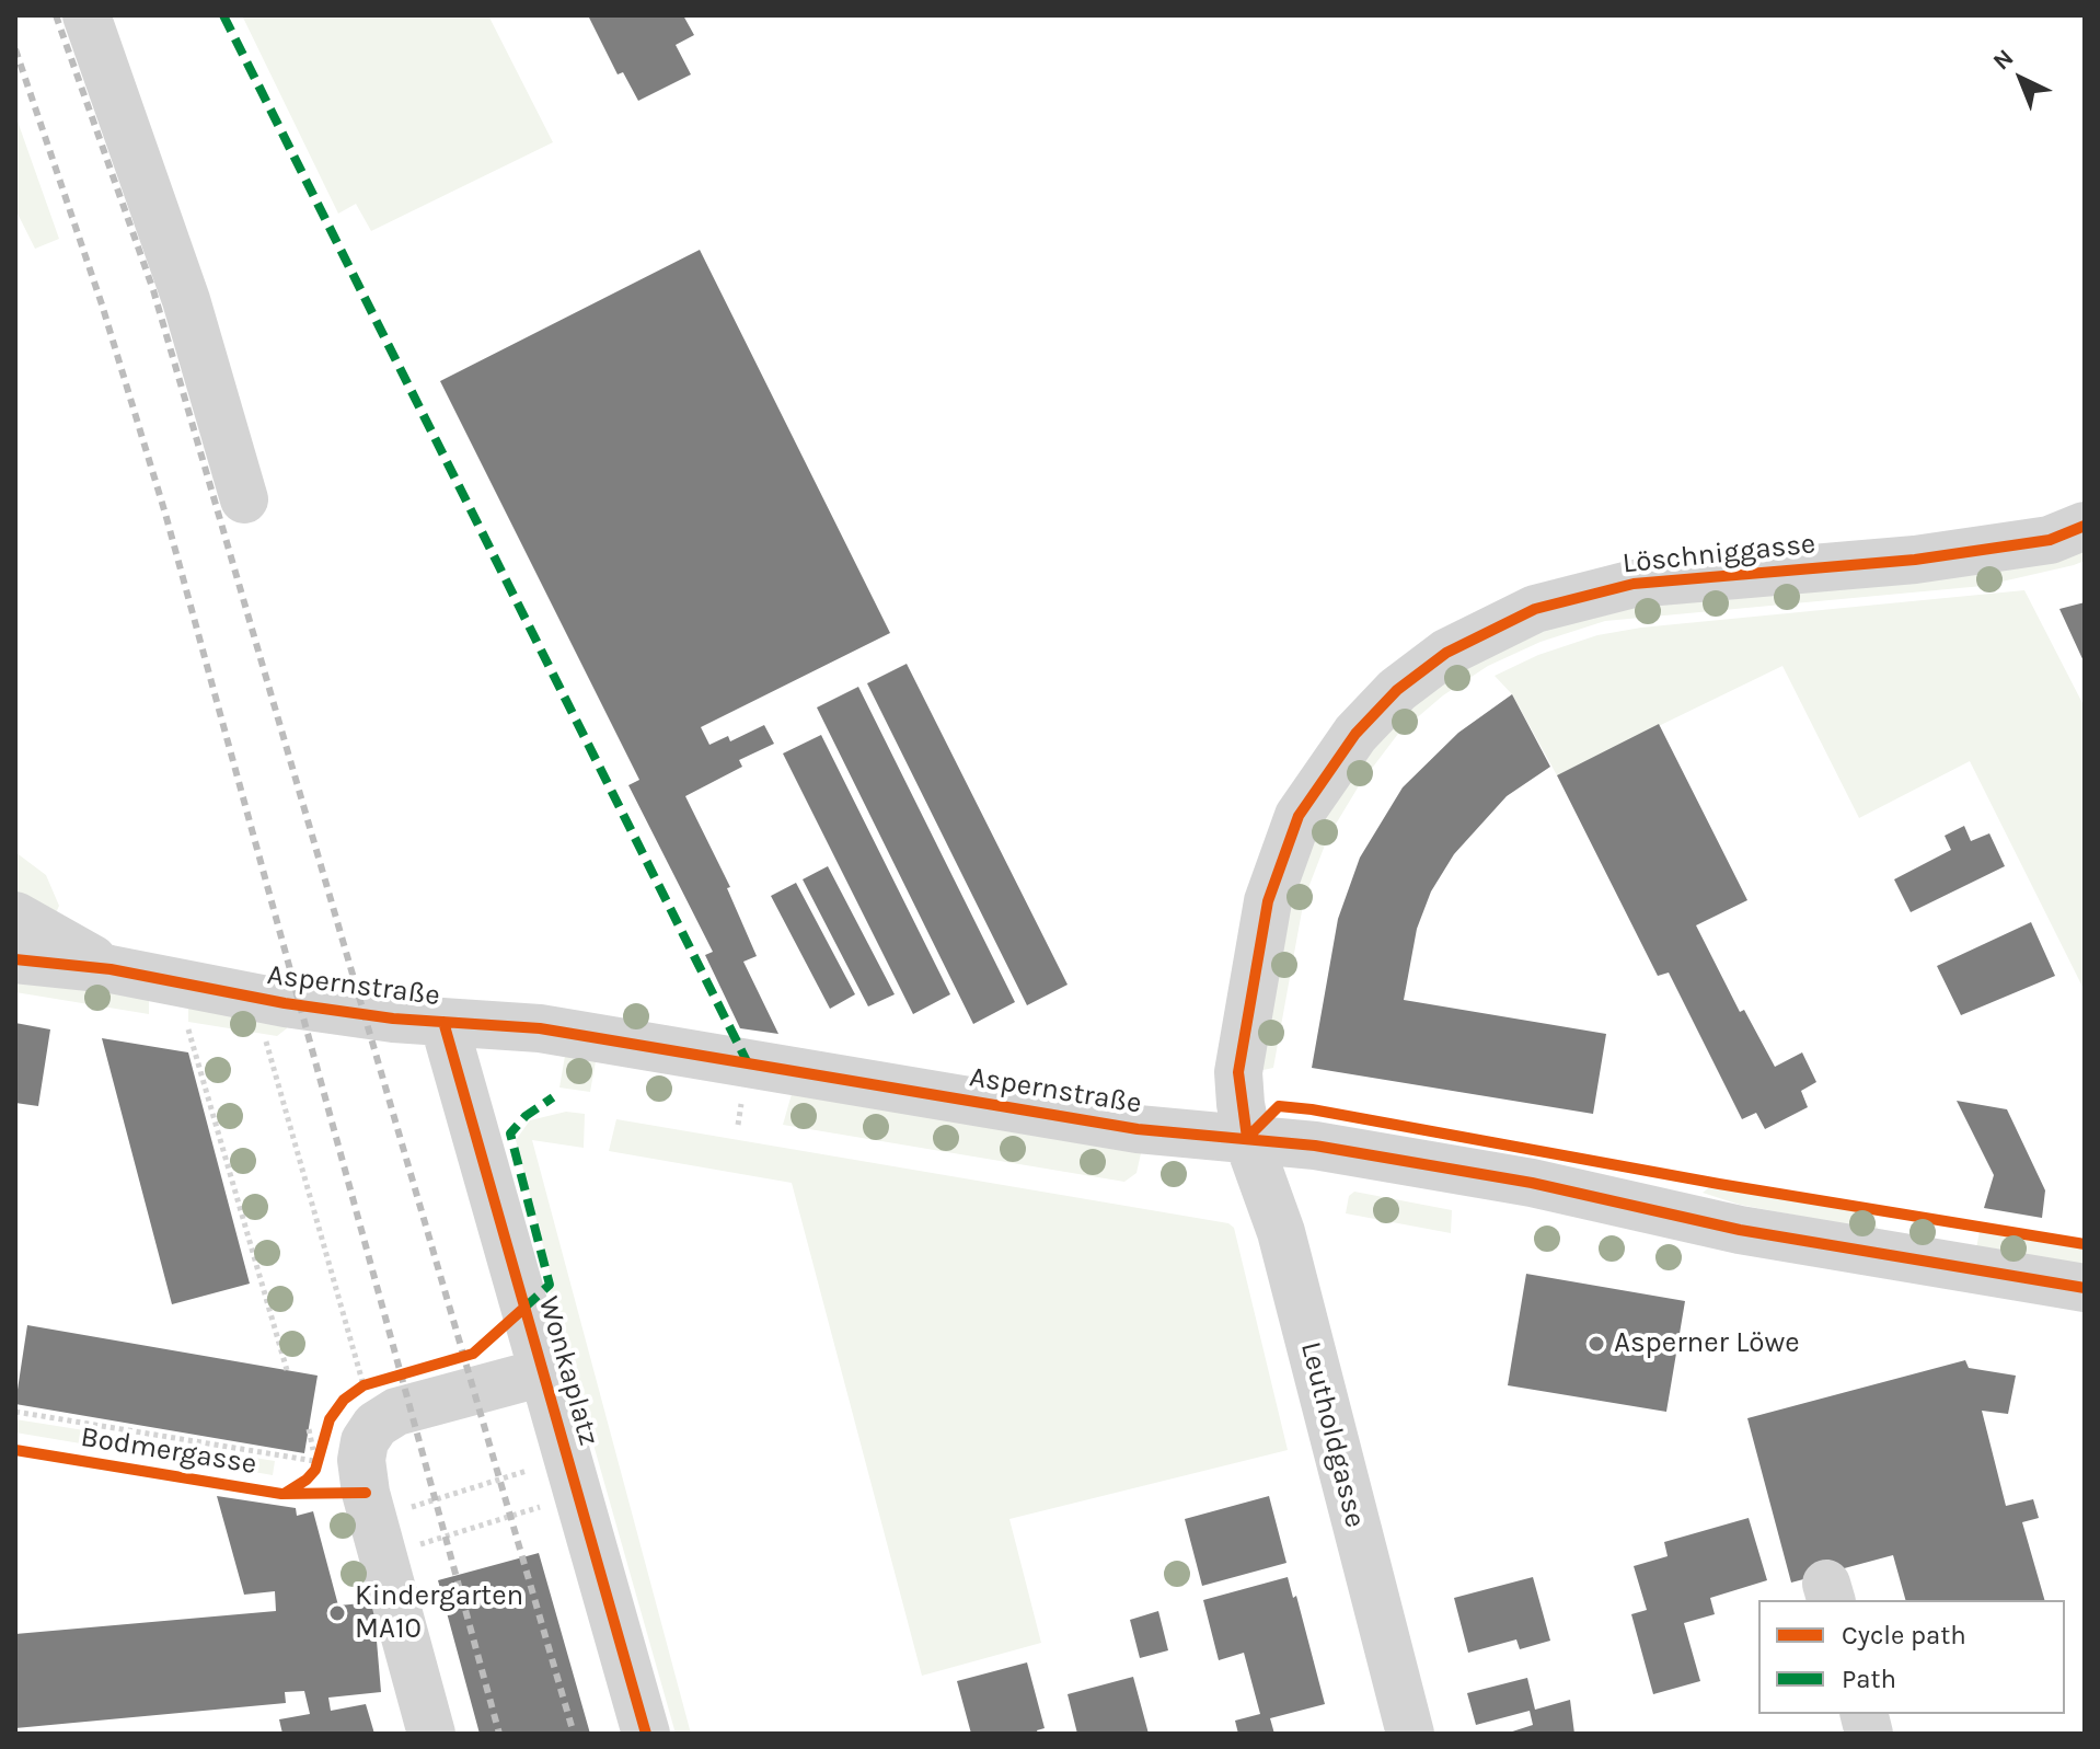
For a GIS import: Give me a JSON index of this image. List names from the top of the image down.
{
  "streets": {
    "street": [
      "Löschniggasse",
      "Aspernstraße",
      "Wonkaplatz",
      "Leutholdgasse"
    ],
    "cycle path": ["Bodmergasse"]
  },
  "crossings": [
    ["Löschniggasse", "Aspernstraße"],
    ["Löschniggasse", "Leutholdgasse"],
    ["Aspernstraße", "Wonkaplatz"],
    ["Aspernstraße", "Leutholdgasse"]
  ],
  "places": ["Asperner Löwe", "Kindergarten MA10"],
  "legend": ["Cycle path", "Path"],
  "north": "top left"
}
